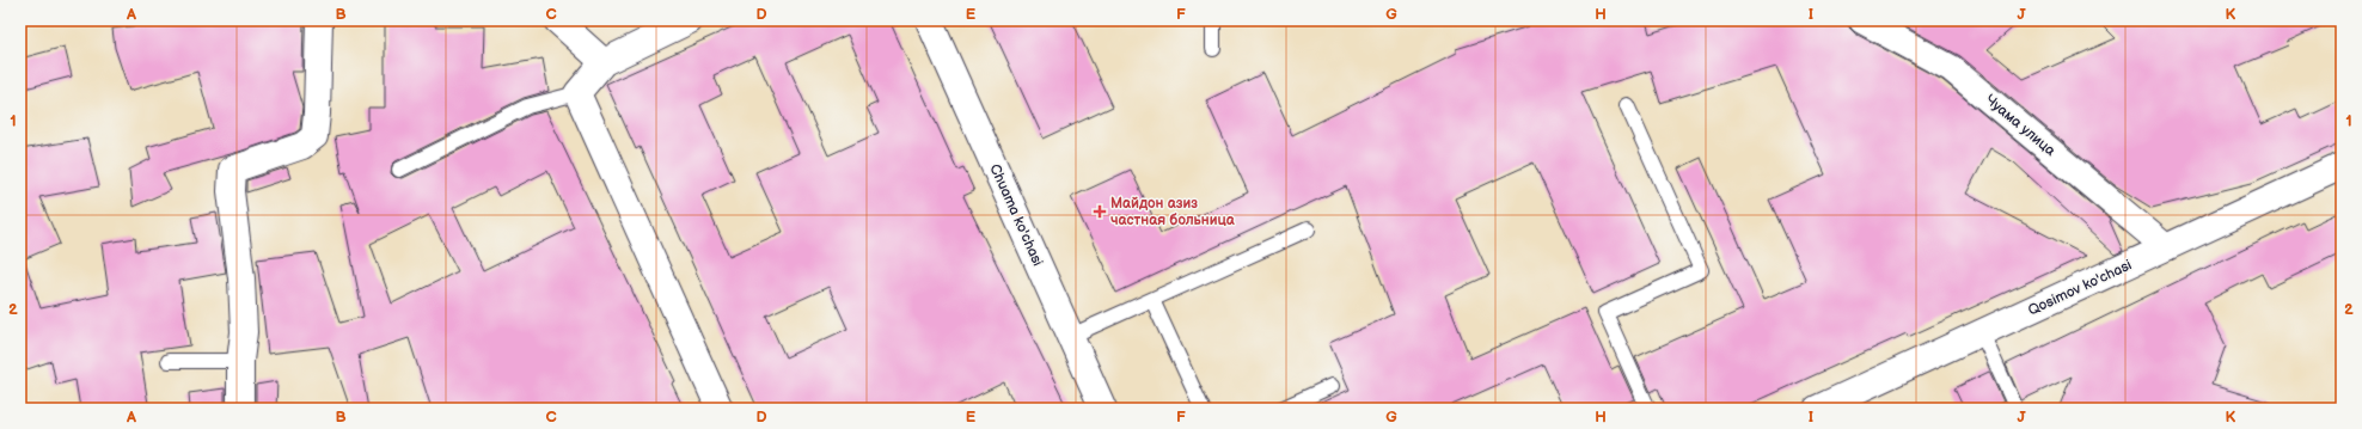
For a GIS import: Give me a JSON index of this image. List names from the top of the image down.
{
  "streets": {
    "street": ["Чуама улица", "Chuama ko'chasi", "Qosimov ko'chasi"]
  },
  "crossings": [
    ["Чуама улица", "Qosimov ko'chasi"]
  ],
  "places": {
    "health": ["Майдон азиз частная больница"]
  },
  "grid": {
    "columns": [
      "A",
      "B",
      "C",
      "D",
      "E",
      "F",
      "G",
      "H",
      "I",
      "J",
      "K"
    ],
    "rows": ["1", "2"]
  }
}
